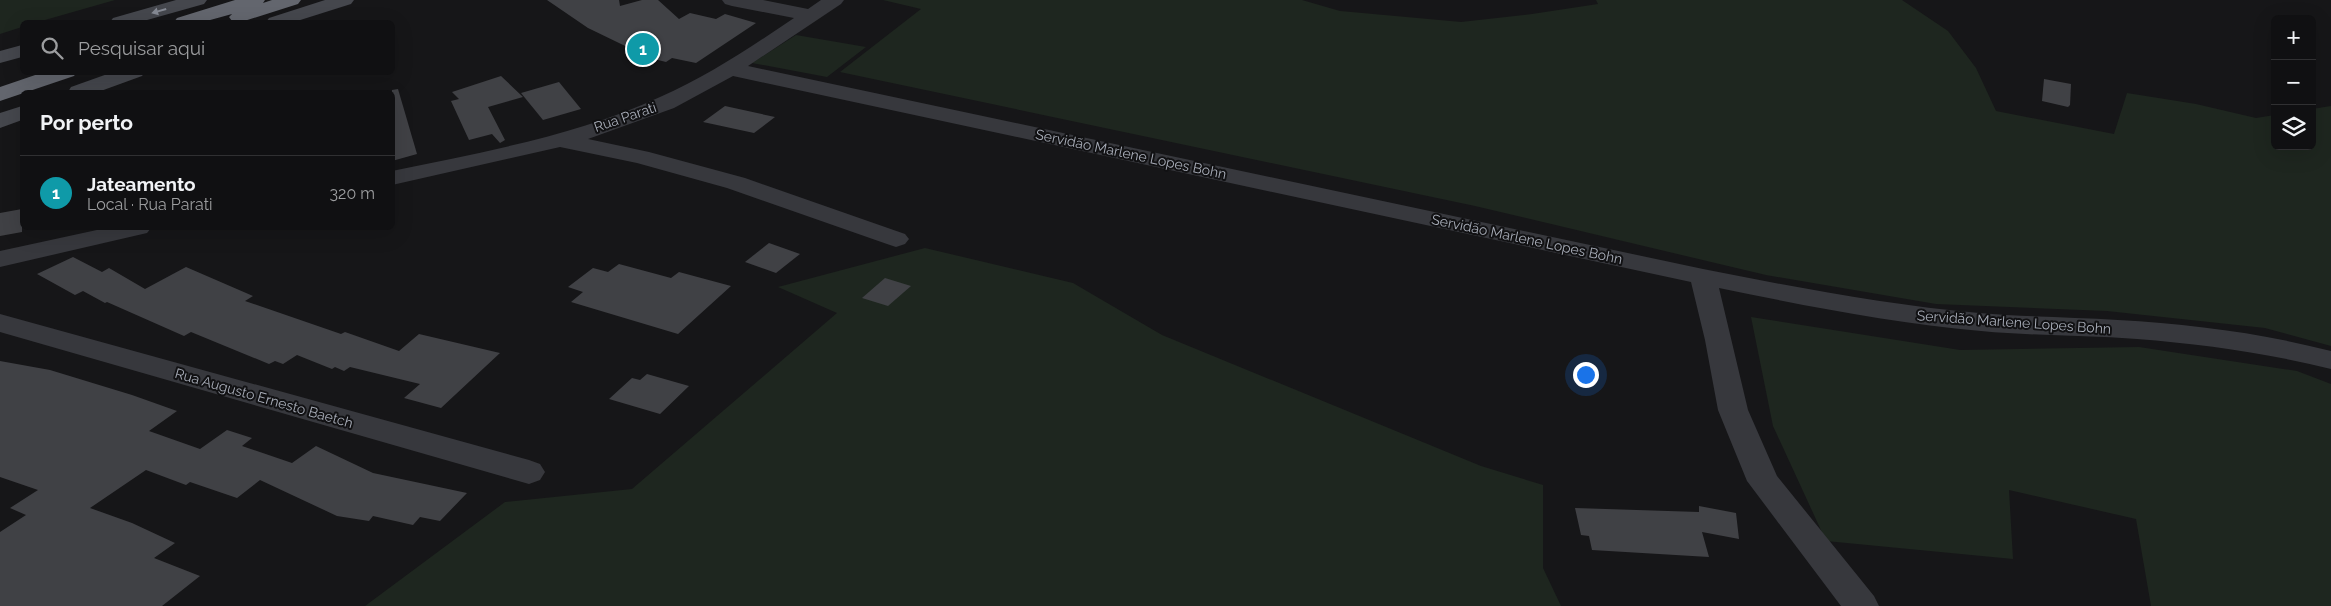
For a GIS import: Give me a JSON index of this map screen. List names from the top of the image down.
{
  "streets": {
    "street": ["Rua Parati", "Servidão Marlene Lopes Bohn", "Rua Augusto Ernesto Baetch"]
  },
  "crossings": [
    ["Rua Parati", "Servidão Marlene Lopes Bohn"]
  ],
  "page": {
    "map_buttons": ["+", "−"],
    "search": "Pesquisar aqui",
    "pins": "1",
    "heading": "Por perto",
    "list": [
      {
        "mark": "1",
        "name": "Jateamento",
        "note": "Local · Rua Parati",
        "value": "320 m"
      }
    ]
  }
}
